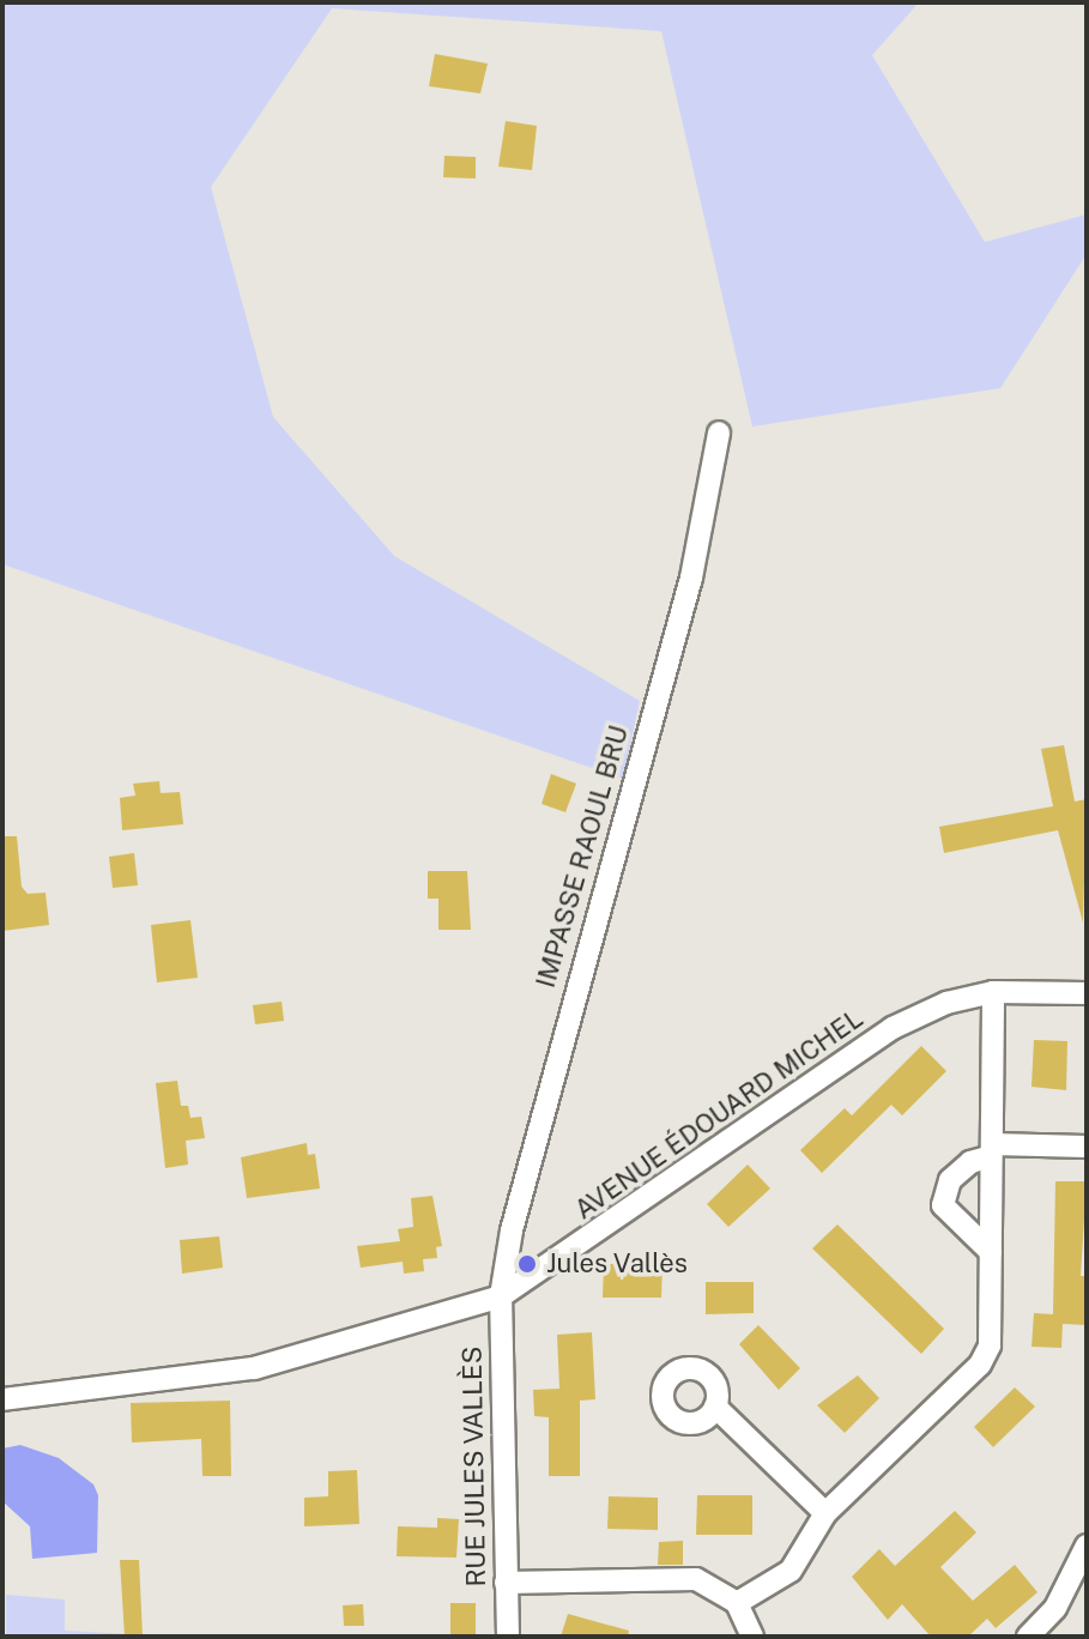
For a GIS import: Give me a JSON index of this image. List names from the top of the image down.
{
  "streets": {
    "street": ["IMPASSE RAOUL BRU", "AVENUE ÉDOUARD MICHEL", "RUE JULES VALLÈS"]
  },
  "crossings": [
    ["IMPASSE RAOUL BRU", "AVENUE ÉDOUARD MICHEL"],
    ["IMPASSE RAOUL BRU", "RUE JULES VALLÈS"],
    ["AVENUE ÉDOUARD MICHEL", "RUE JULES VALLÈS"]
  ],
  "places": ["Jules Vallès"]
}
